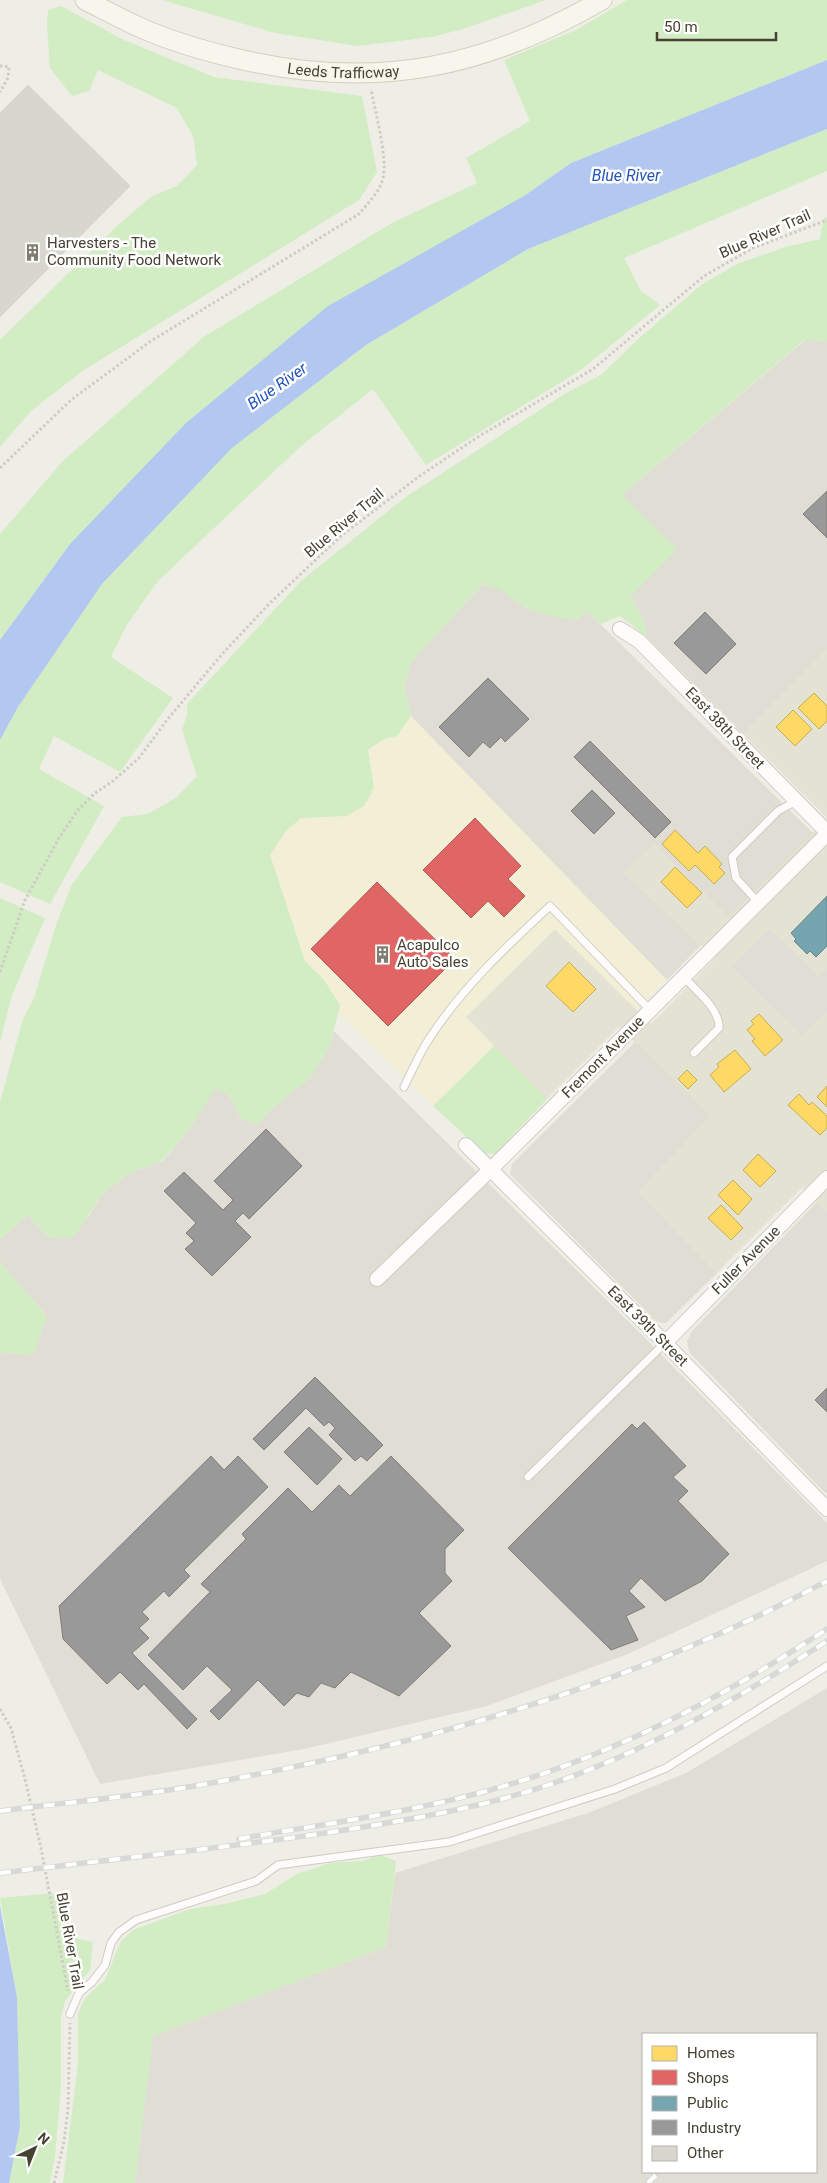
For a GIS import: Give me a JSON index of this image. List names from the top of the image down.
{
  "streets": {
    "main road": ["Leeds Trafficway"],
    "street": [
      "East 38th Street",
      "Fremont Avenue",
      "Fuller Avenue",
      "East 39th Street"
    ],
    "path": ["Blue River Trail"]
  },
  "crossings": [
    ["East 38th Street", "Fremont Avenue"],
    ["Fremont Avenue", "East 39th Street"],
    ["Fuller Avenue", "East 39th Street"]
  ],
  "water": ["Blue River"],
  "places": {
    "building": ["Harvesters - The Community Food Network", "Acapulco Auto Sales"]
  },
  "legend": [
    "Homes",
    "Shops",
    "Public",
    "Industry",
    "Other"
  ],
  "scale_bar": "50 m",
  "north": "top right"
}
